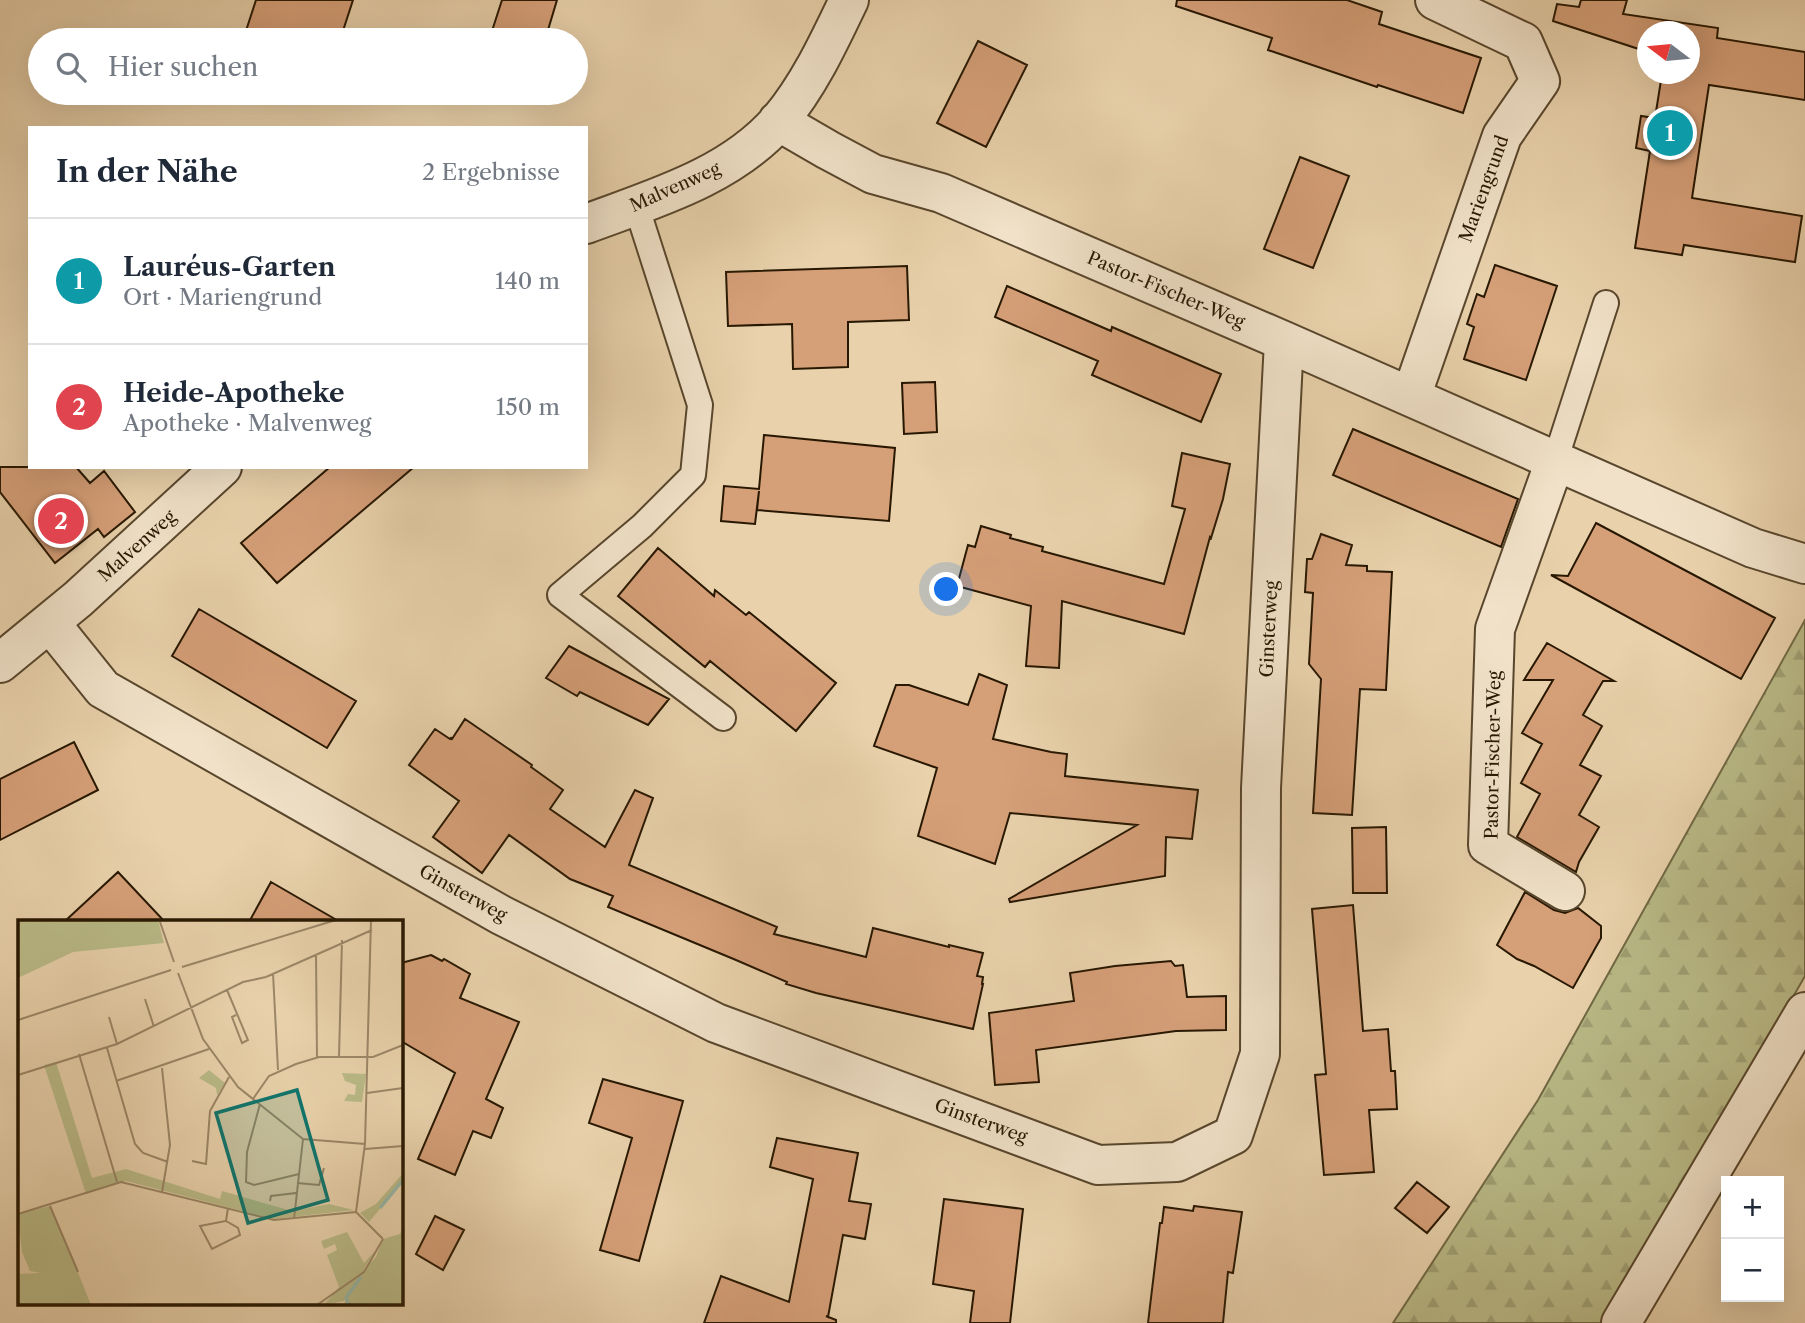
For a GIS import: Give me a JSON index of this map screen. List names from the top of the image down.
{
  "streets": {
    "street": [
      "Malvenweg",
      "Mariengrund",
      "Pastor-Fischer-Weg",
      "Ginsterweg"
    ]
  },
  "crossings": [
    ["Malvenweg", "Pastor-Fischer-Weg"],
    ["Malvenweg", "Ginsterweg"],
    ["Mariengrund", "Pastor-Fischer-Weg"],
    ["Pastor-Fischer-Weg", "Ginsterweg"]
  ],
  "north": "left",
  "page": {
    "search": "Hier suchen",
    "pins": ["1", "2"],
    "heading": ["In der Nähe", "2 Ergebnisse"],
    "list": [
      {
        "mark": "1",
        "name": "Lauréus-Garten",
        "note": "Ort · Mariengrund",
        "value": "140 m"
      },
      {
        "mark": "2",
        "name": "Heide-Apotheke",
        "note": "Apotheke · Malvenweg",
        "value": "150 m"
      }
    ],
    "map_buttons": ["+", "−"]
  }
}
